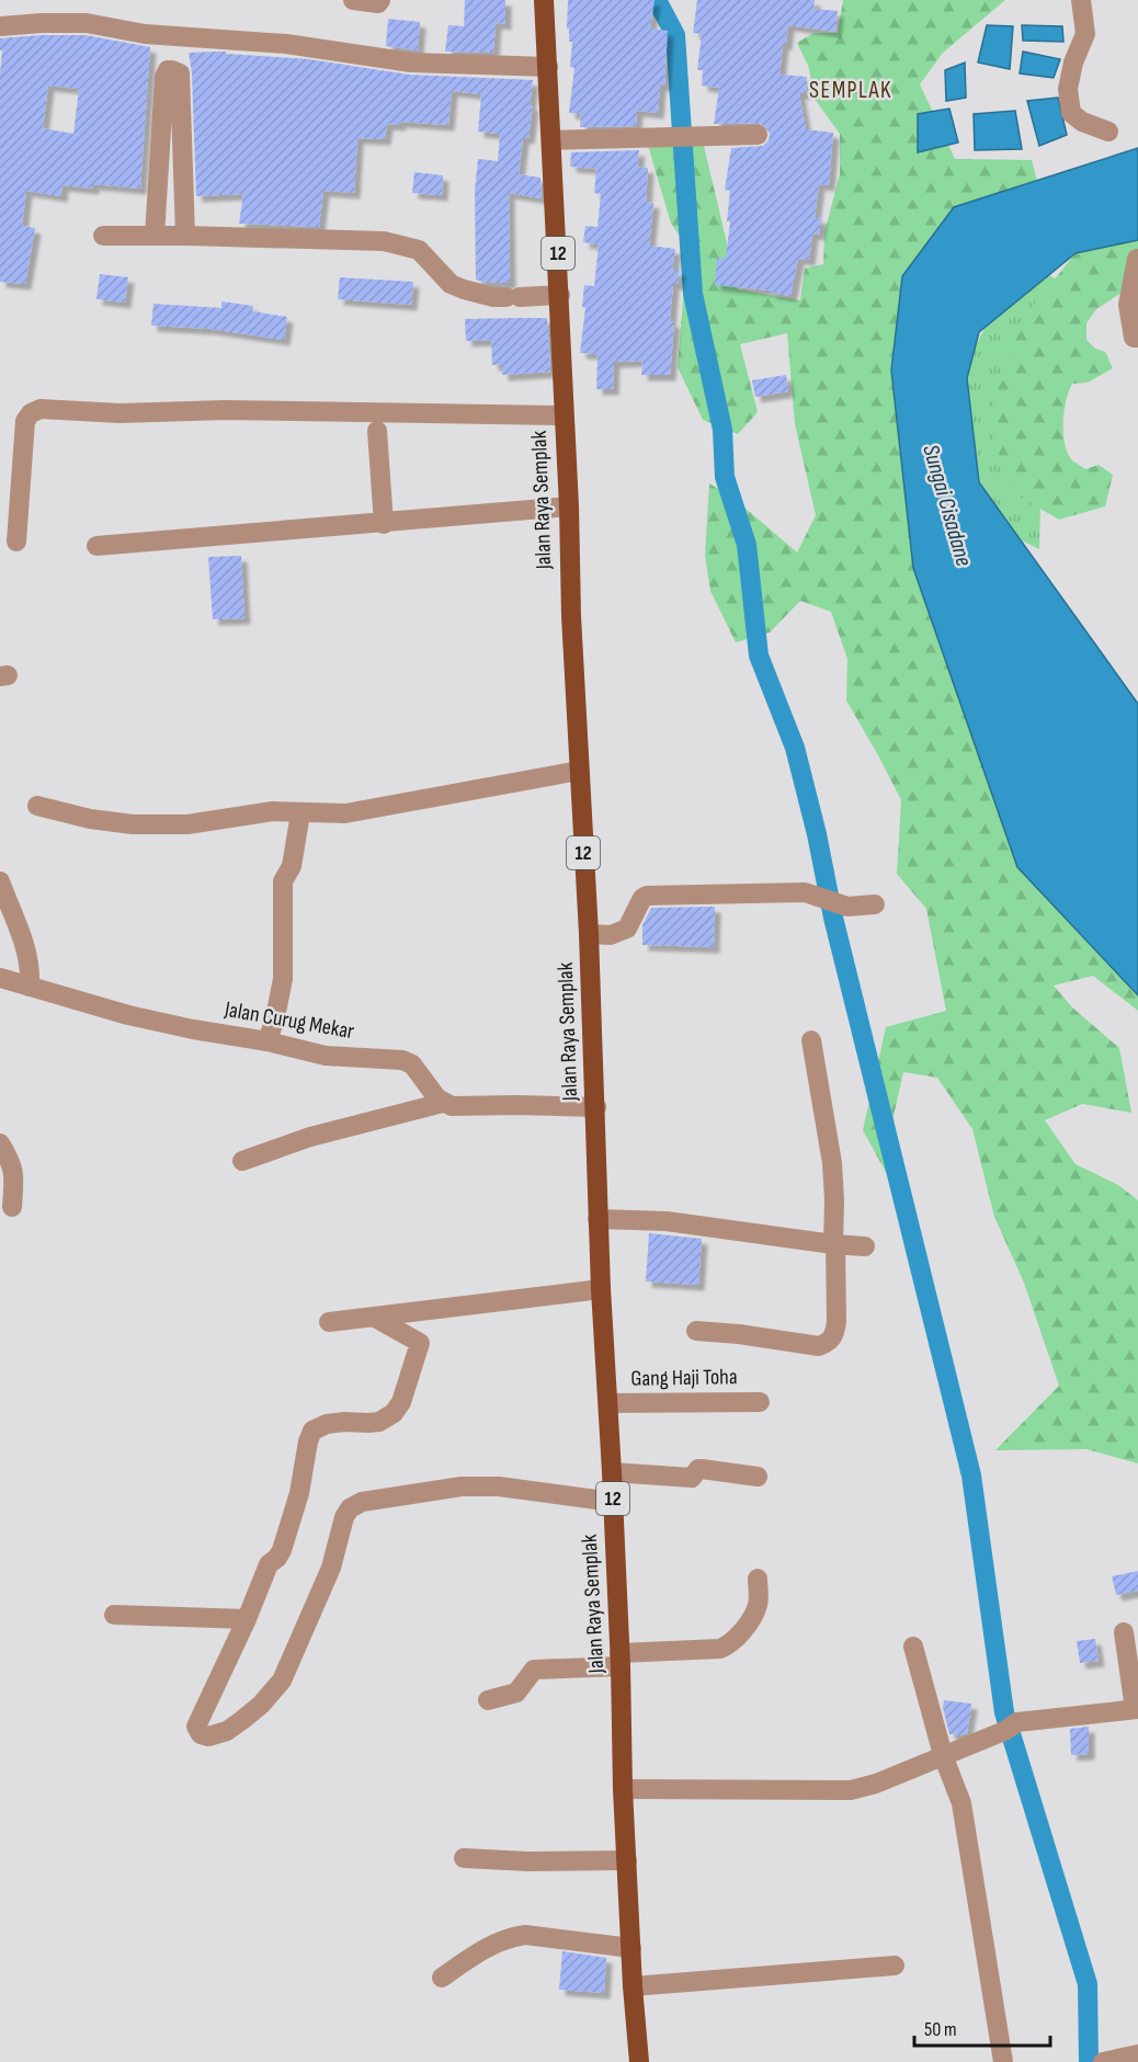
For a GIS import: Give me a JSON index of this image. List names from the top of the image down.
{
  "streets": {
    "main road": ["12", "Jalan Raya Semplak"],
    "street": ["Jalan Curug Mekar", "Gang Haji Toha"]
  },
  "crossings": [
    ["Jalan Raya Semplak", "Gang Haji Toha"]
  ],
  "districts": ["SEMPLAK"],
  "water": ["Sungai Cisadane"],
  "scale_bar": "50 m"
}
